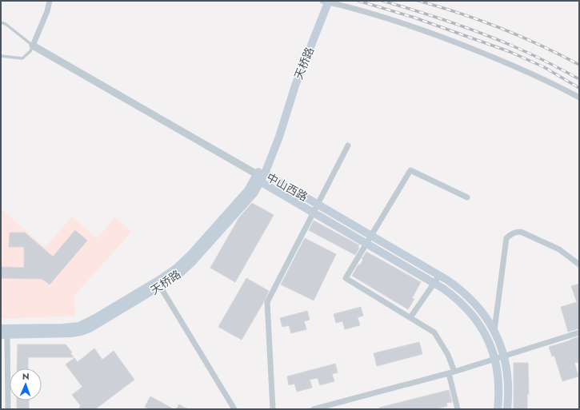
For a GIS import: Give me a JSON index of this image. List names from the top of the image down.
{
  "streets": {
    "main road": ["天桥路", "中山西路"]
  },
  "crossings": [
    ["天桥路", "中山西路"]
  ],
  "north": "top"
}
